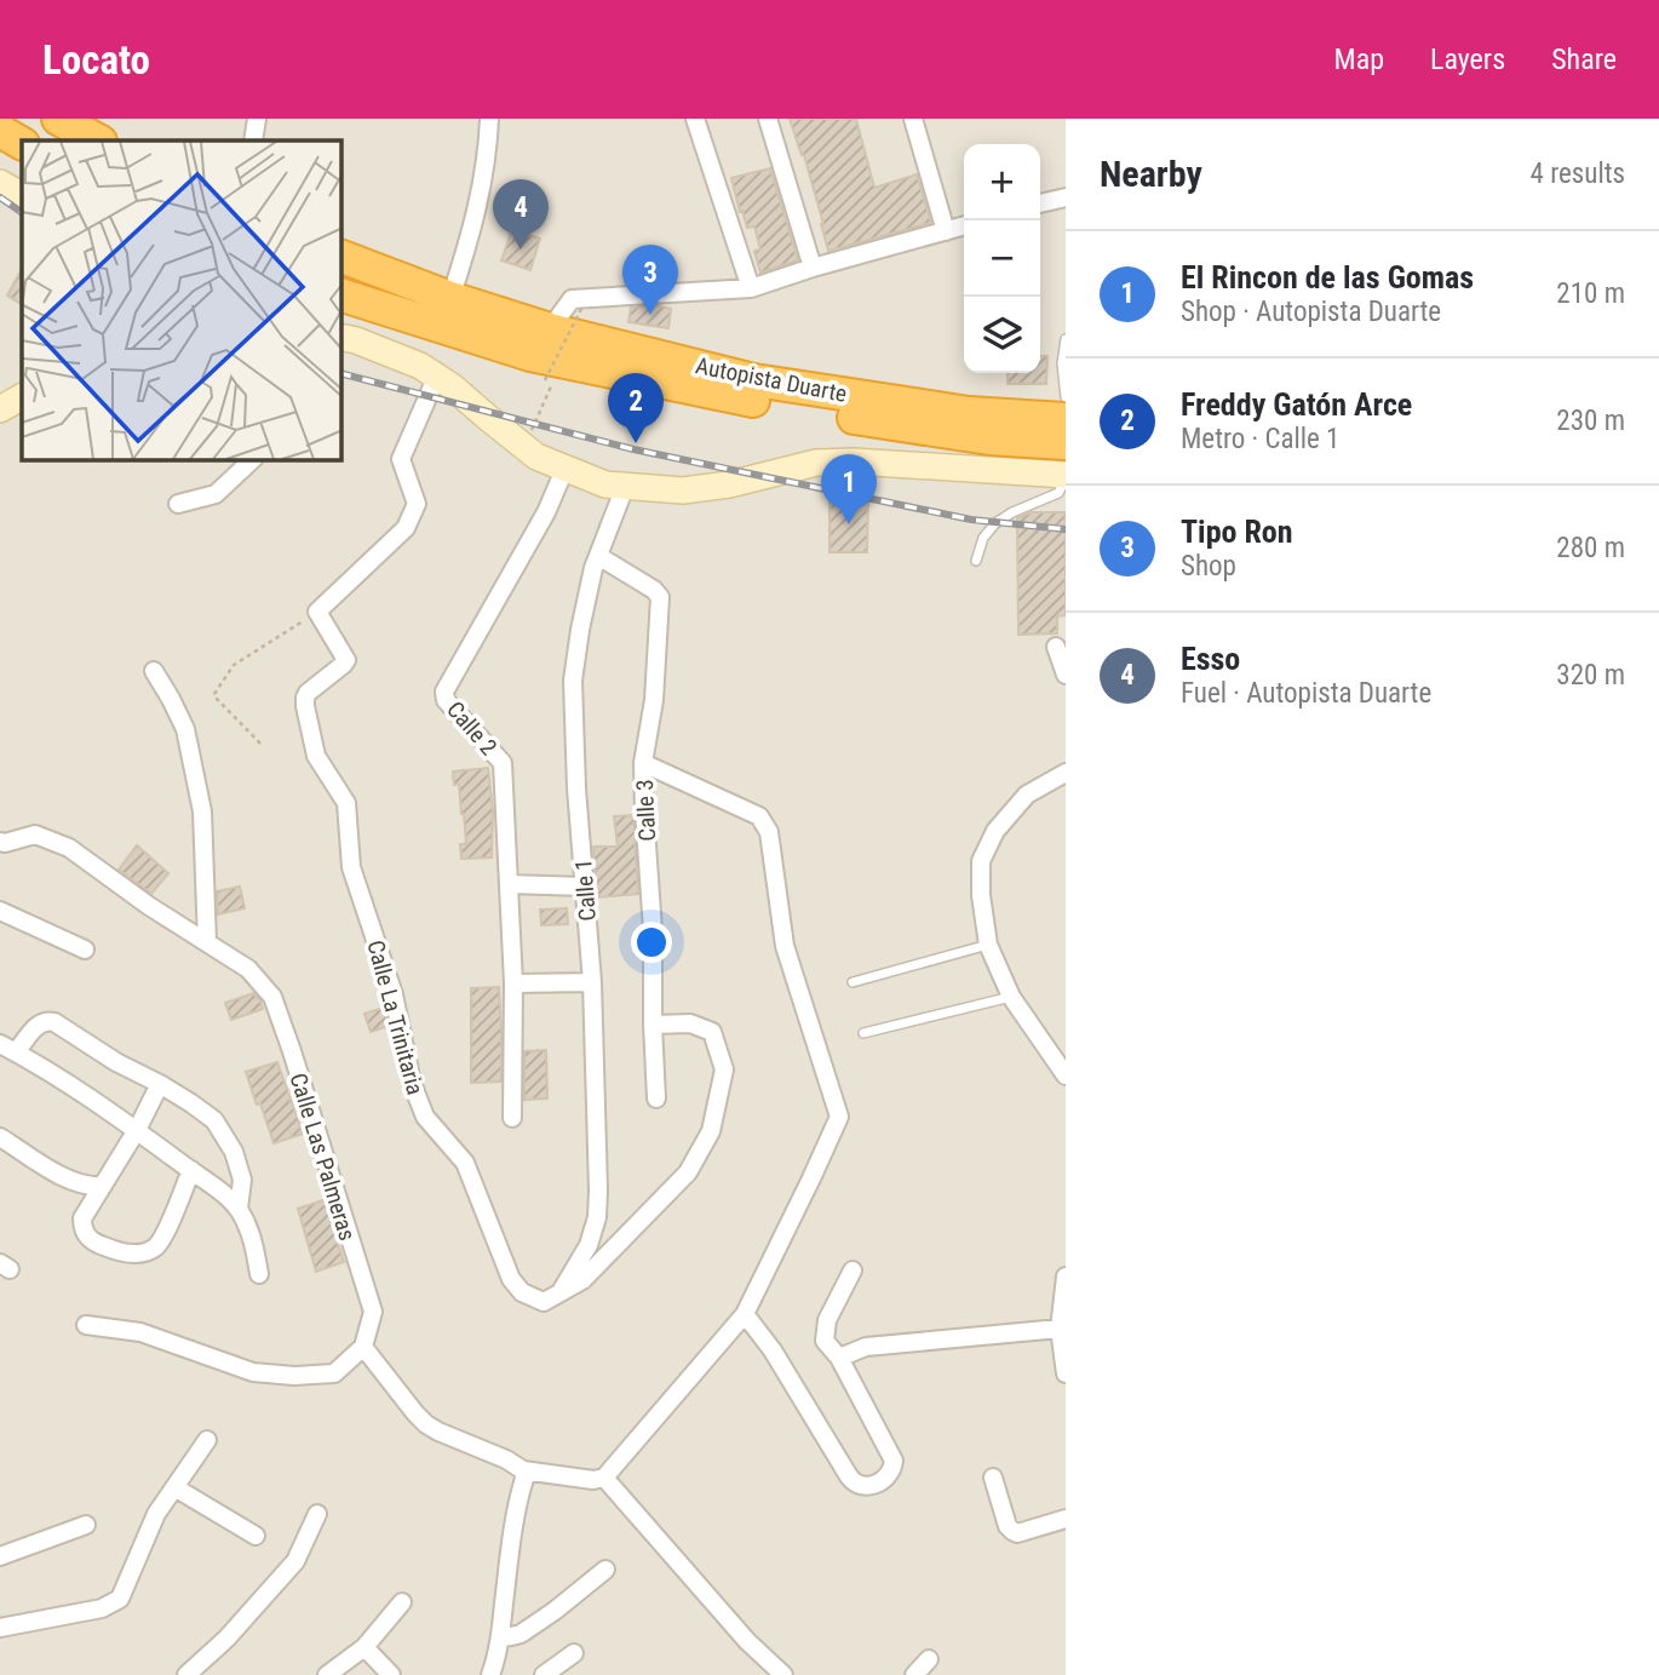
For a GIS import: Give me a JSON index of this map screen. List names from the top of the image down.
{
  "streets": {
    "highway": ["Autopista Duarte"],
    "street": [
      "Calle 2",
      "Calle 3",
      "Calle 1",
      "Calle La Trinitaria",
      "Calle Las Palmeras"
    ]
  },
  "crossings": [
    ["Calle 3", "Calle 1"],
    ["Calle 1", "Calle La Trinitaria"]
  ],
  "page": {
    "header": "Locato",
    "nav": ["Map", "Layers", "Share"],
    "heading": ["Nearby", "4 results"],
    "map_buttons": ["+", "−"],
    "pins": [
      "4",
      "3",
      "2",
      "1"
    ],
    "list": [
      {
        "mark": "1",
        "name": "El Rincon de las Gomas",
        "note": "Shop · Autopista Duarte",
        "value": "210 m"
      },
      {
        "mark": "2",
        "name": "Freddy Gatón Arce",
        "note": "Metro · Calle 1",
        "value": "230 m"
      },
      {
        "mark": "3",
        "name": "Tipo Ron",
        "note": "Shop",
        "value": "280 m"
      },
      {
        "mark": "4",
        "name": "Esso",
        "note": "Fuel · Autopista Duarte",
        "value": "320 m"
      }
    ]
  }
}
